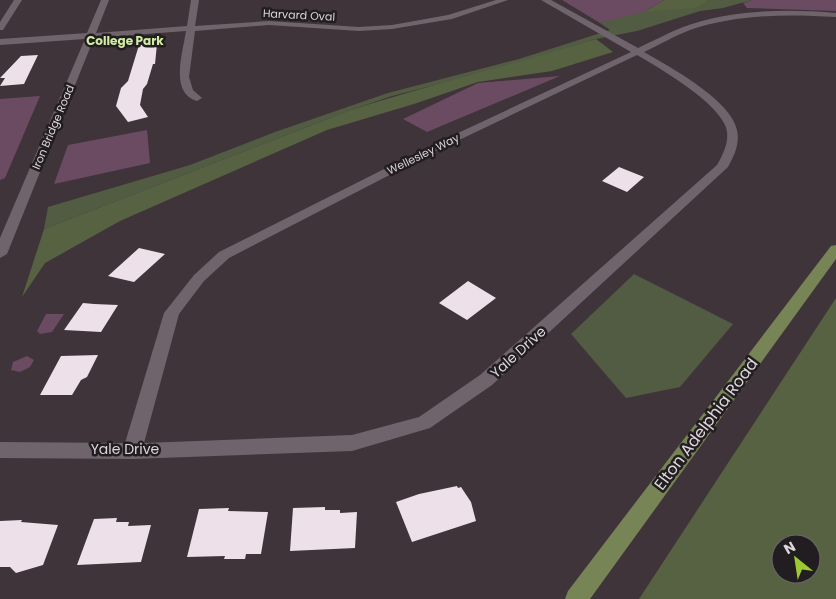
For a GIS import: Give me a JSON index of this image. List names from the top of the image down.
{
  "streets": {
    "main road": ["Elton Adelphia Road"],
    "street": [
      "Harvard Oval",
      "Iron Bridge Road",
      "Wellesley Way",
      "Yale Drive"
    ]
  },
  "crossings": [
    ["Harvard Oval", "Iron Bridge Road"],
    ["Wellesley Way", "Yale Drive"]
  ],
  "districts": ["College Park"],
  "north": "top left"
}
